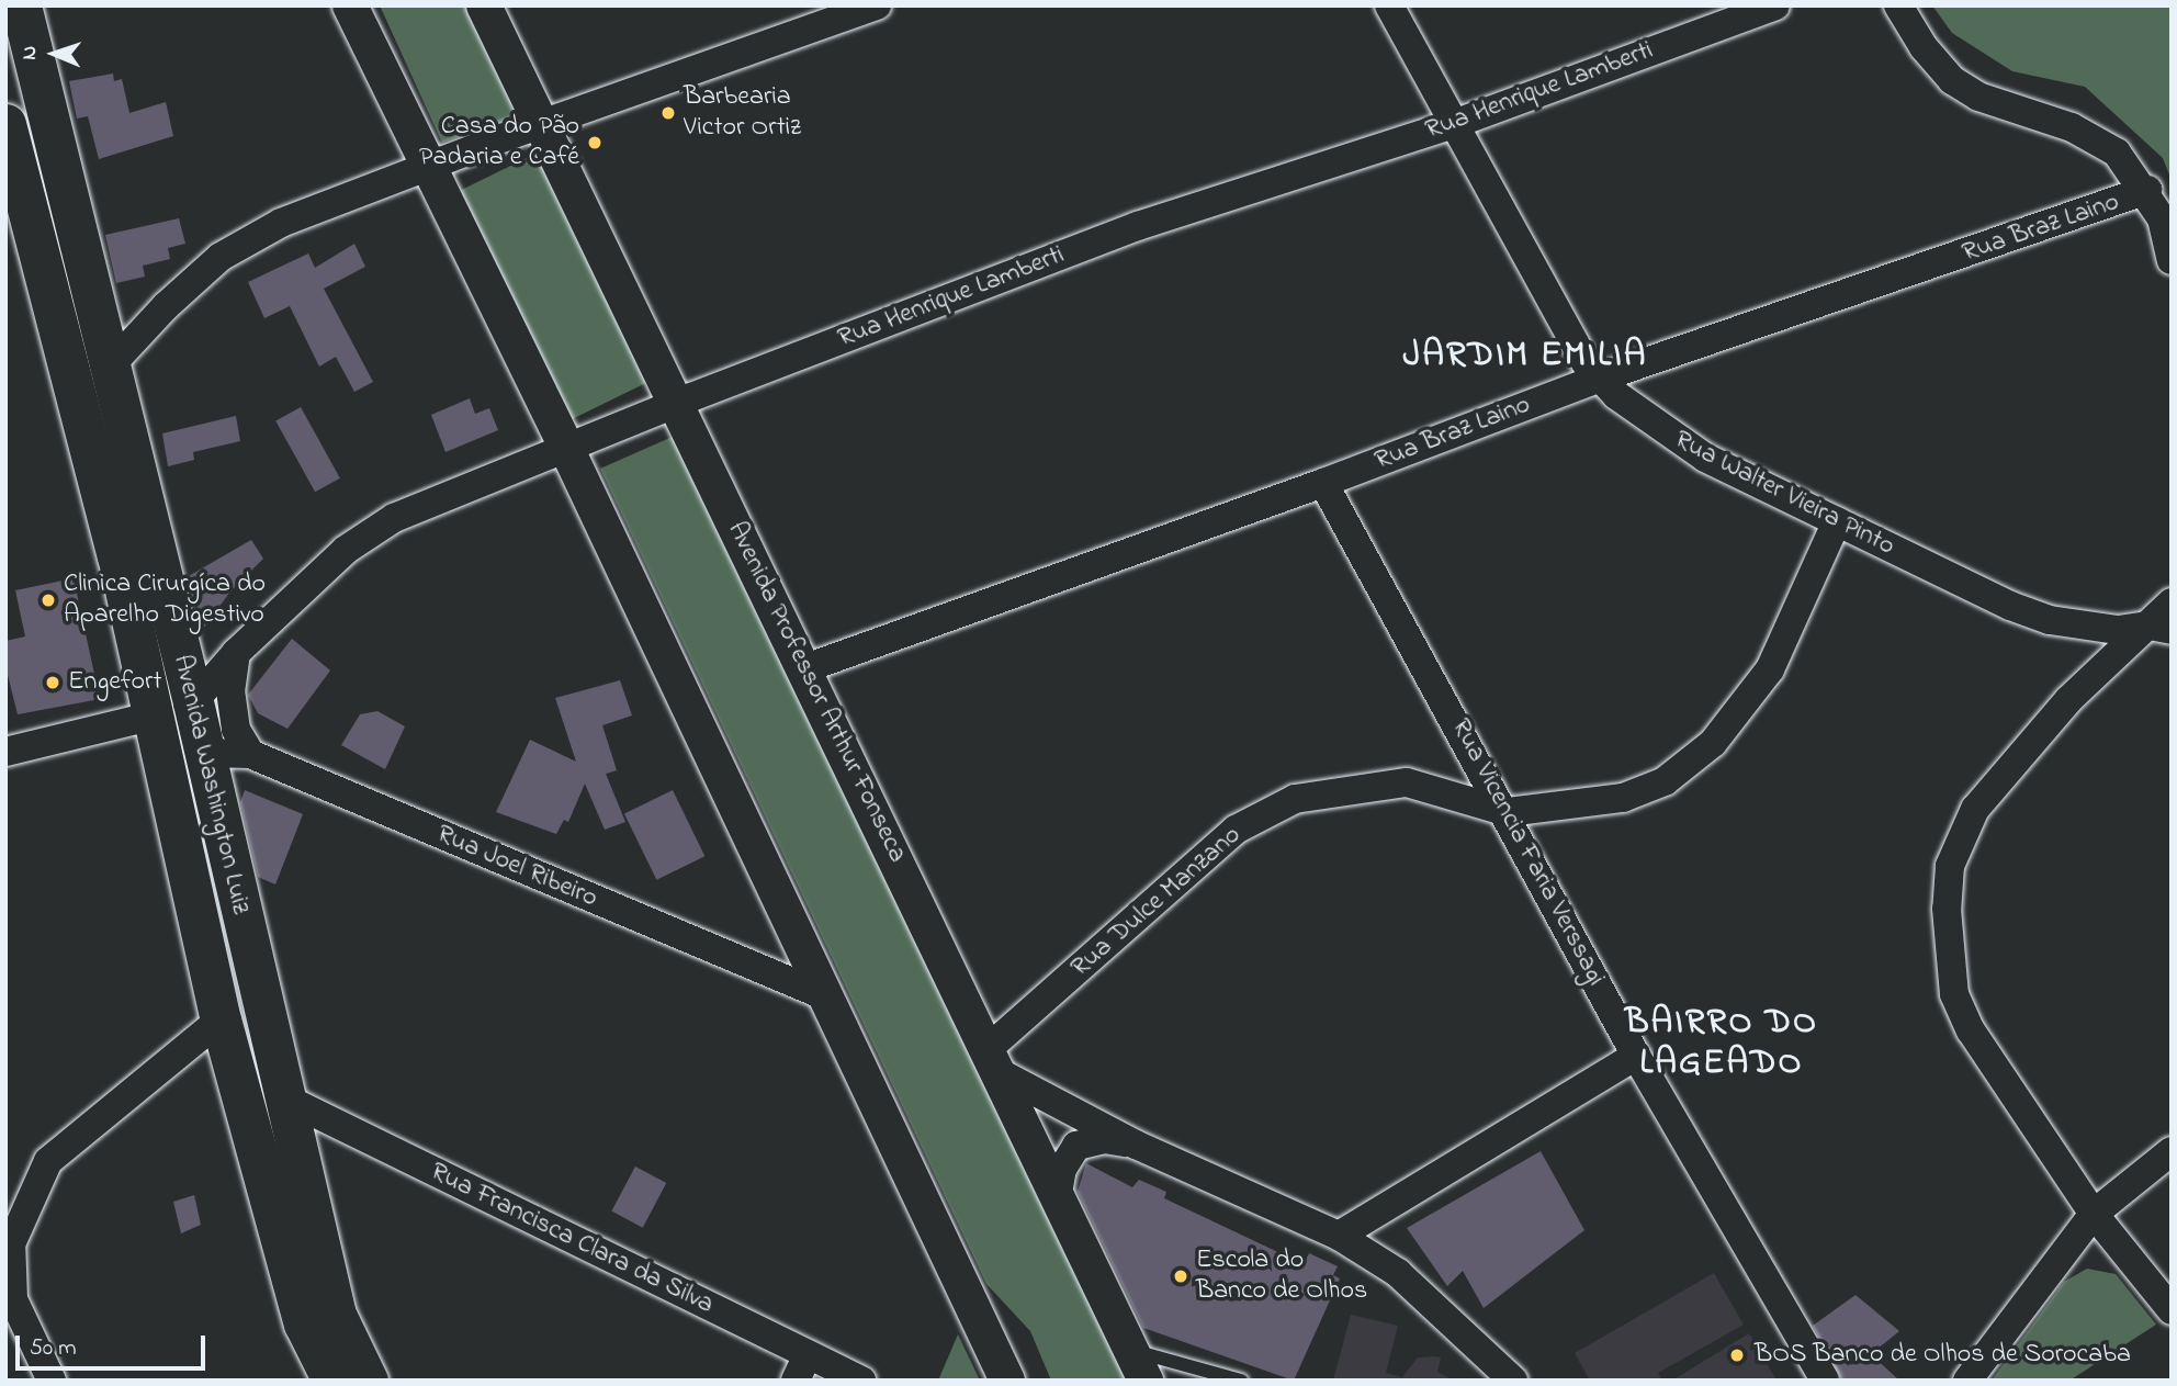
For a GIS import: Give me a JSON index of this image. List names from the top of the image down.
{
  "streets": {
    "main road": ["Avenida Washington Luiz"],
    "street": [
      "Rua Henrique Lamberti",
      "Rua Braz Laino",
      "Rua Walter Vieira Pinto",
      "Avenida Professor Arthur Fonseca",
      "Rua Vicencia Faria Verssagi",
      "Rua Joel Ribeiro",
      "Rua Dulce Manzano",
      "Rua Francisca Clara da Silva"
    ]
  },
  "crossings": [
    ["Rua Henrique Lamberti", "Rua Walter Vieira Pinto"],
    ["Rua Henrique Lamberti", "Avenida Professor Arthur Fonseca"],
    ["Rua Henrique Lamberti", "Avenida Washington Luiz"],
    ["Rua Braz Laino", "Rua Walter Vieira Pinto"],
    ["Rua Braz Laino", "Avenida Professor Arthur Fonseca"],
    ["Rua Braz Laino", "Rua Vicencia Faria Verssagi"],
    ["Rua Walter Vieira Pinto", "Rua Dulce Manzano"],
    ["Avenida Professor Arthur Fonseca", "Rua Dulce Manzano"],
    ["Avenida Washington Luiz", "Rua Joel Ribeiro"],
    ["Avenida Washington Luiz", "Rua Francisca Clara da Silva"],
    ["Rua Vicencia Faria Verssagi", "Rua Dulce Manzano"]
  ],
  "districts": ["JARDIM EMILIA", "BAIRRO DO LAGEADO"],
  "places": [
    "Barbearia Victor Ortiz",
    "Casa do Pão Padaria e Café",
    "Clinica Cirurgíca do Aparelho Digestivo",
    "Engefort",
    "Escola do Banco de Olhos",
    "BOS Banco de Olhos de Sorocaba"
  ],
  "scale_bar": "50 m",
  "north": "left"
}
